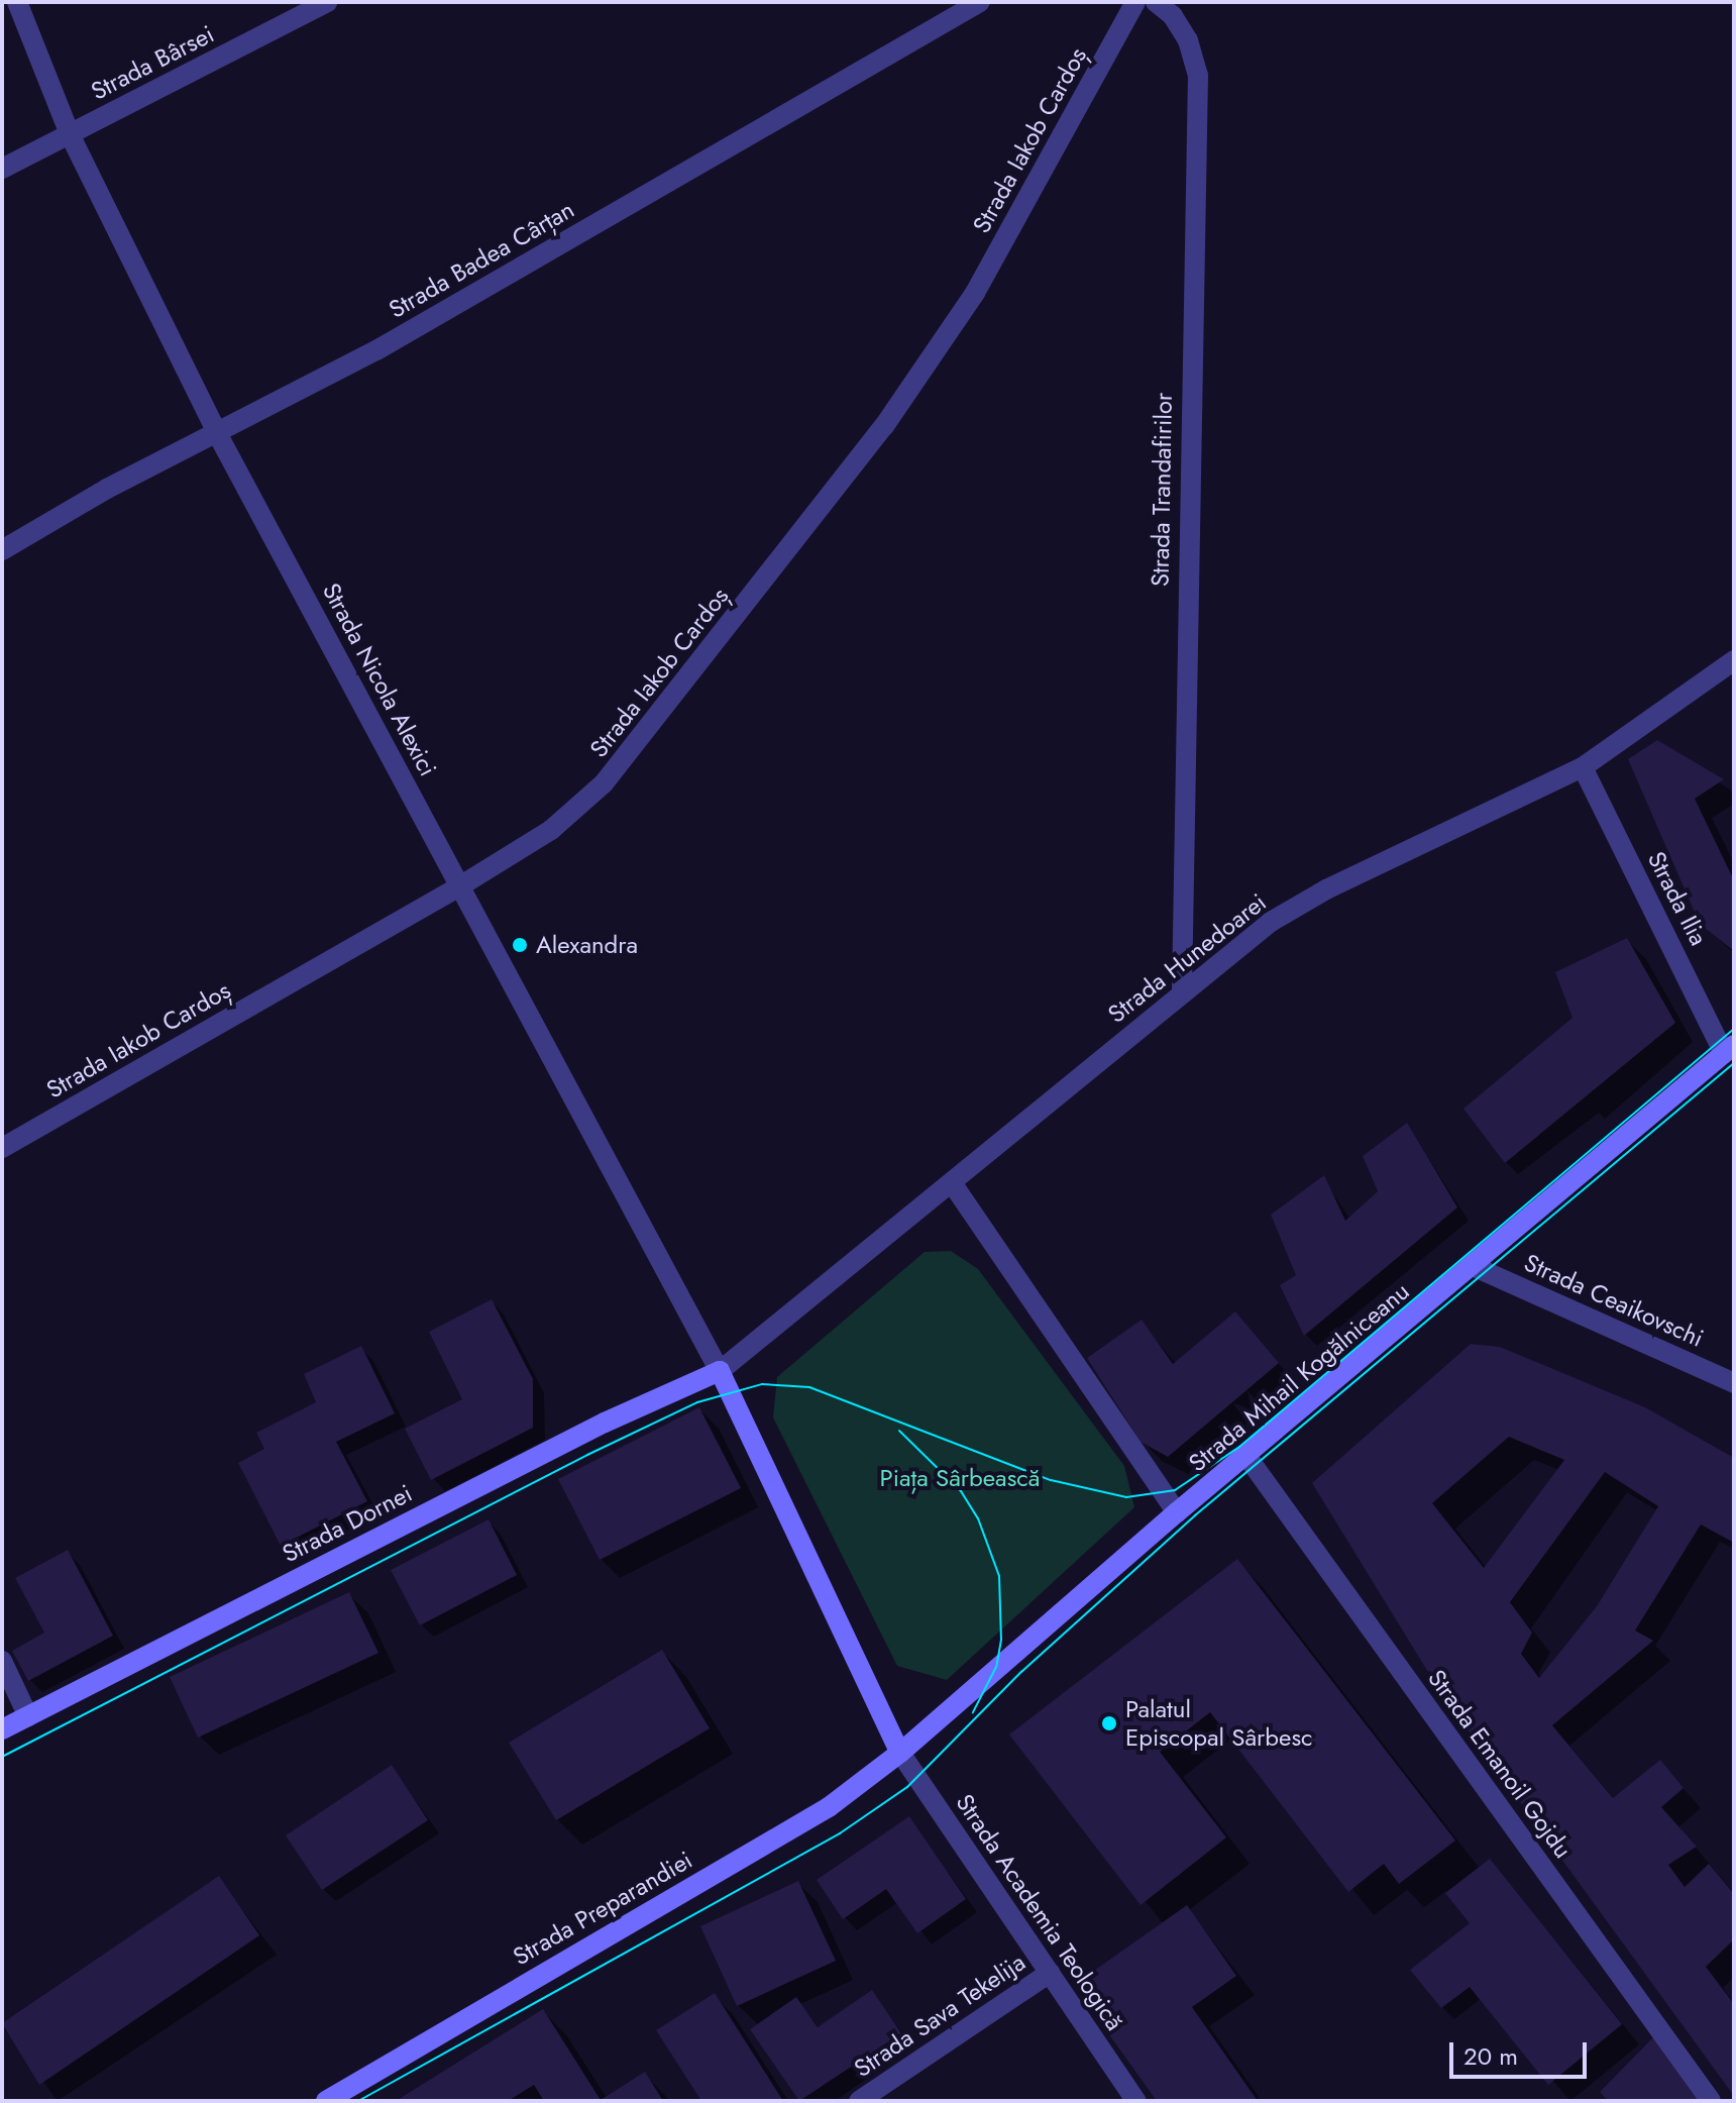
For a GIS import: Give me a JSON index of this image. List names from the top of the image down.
{
  "streets": {
    "main road": ["Strada Mihail Kogălniceanu", "Strada Dornei", "Strada Preparandiei"],
    "street": [
      "Strada Bârsei",
      "Strada Iakob Cardoș",
      "Strada Badea Cârțan",
      "Strada Trandafirilor",
      "Strada Nicola Alexici",
      "Strada Ilia",
      "Strada Hunedoarei",
      "Strada Ceaikovschi",
      "Strada Emanoil Gojdu",
      "Strada Academia Teologică",
      "Strada Sava Tekelija"
    ]
  },
  "crossings": [
    ["Strada Bârsei", "Strada Nicola Alexici"],
    ["Strada Iakob Cardoș", "Strada Nicola Alexici"],
    ["Strada Badea Cârțan", "Strada Nicola Alexici"],
    ["Strada Trandafirilor", "Strada Hunedoarei"],
    ["Strada Nicola Alexici", "Strada Hunedoarei"],
    ["Strada Nicola Alexici", "Strada Dornei"],
    ["Strada Ilia", "Strada Hunedoarei"],
    ["Strada Ilia", "Strada Mihail Kogălniceanu"],
    ["Strada Hunedoarei", "Strada Dornei"],
    ["Strada Ceaikovschi", "Strada Mihail Kogălniceanu"],
    ["Strada Mihail Kogălniceanu", "Strada Emanoil Gojdu"],
    ["Strada Mihail Kogălniceanu", "Strada Preparandiei"],
    ["Strada Mihail Kogălniceanu", "Strada Academia Teologică"],
    ["Strada Preparandiei", "Strada Academia Teologică"],
    ["Strada Academia Teologică", "Strada Sava Tekelija"]
  ],
  "parks": ["Piața Sârbească"],
  "places": ["Alexandra", "Palatul Episcopal Sârbesc"],
  "scale_bar": "20 m"
}
